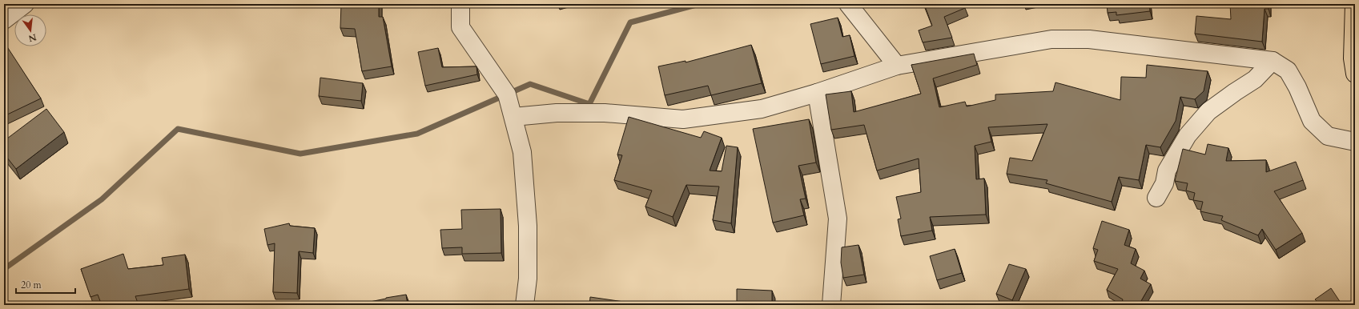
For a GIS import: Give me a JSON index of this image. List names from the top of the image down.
{
  "scale_bar": "20 m",
  "north": "bottom"
}
